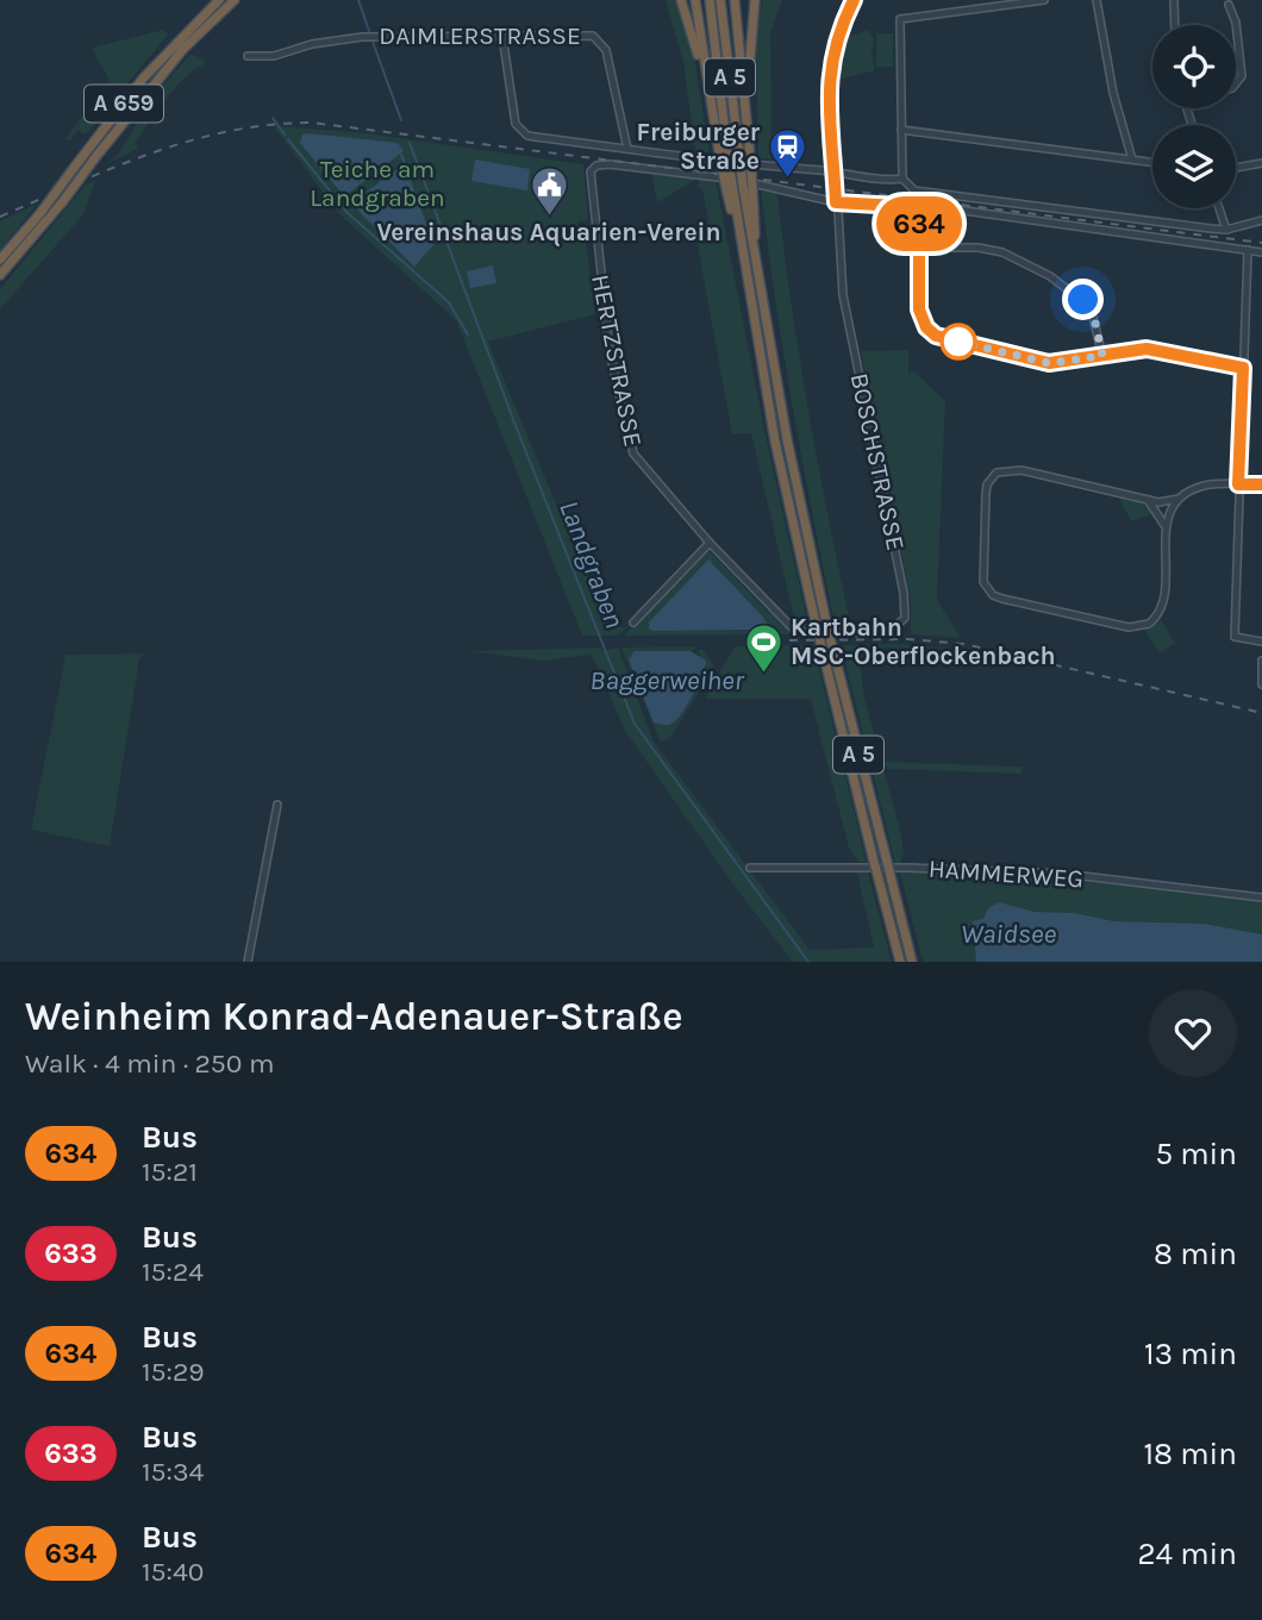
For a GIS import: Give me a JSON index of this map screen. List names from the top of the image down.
{
  "streets": {
    "highway": ["A 5", "A 659"],
    "street": [
      "DAIMLERSTRASSE",
      "HERTZSTRASSE",
      "BOSCHSTRASSE",
      "HAMMERWEG"
    ]
  },
  "crossings": [
    ["HERTZSTRASSE", "BOSCHSTRASSE"]
  ],
  "water": ["Landgraben", "Baggerweiher", "Waidsee"],
  "parks": ["Teiche am Landgraben"],
  "places": {
    "station": ["Freiburger Straße"],
    "public building": ["Vereinshaus Aquarien-Verein"],
    "sports": ["Kartbahn MSC-Oberflockenbach"]
  },
  "lines": ["bus line 634"],
  "page": {
    "on_map": "634",
    "heading": ["Weinheim Konrad-Adenauer-Straße", "Walk · 4 min · 250 m"],
    "list": [
      {
        "mark": "634",
        "name": "Bus",
        "note": "15:21",
        "value": "5 min"
      },
      {
        "mark": "633",
        "name": "Bus",
        "note": "15:24",
        "value": "8 min"
      },
      {
        "mark": "634",
        "name": "Bus",
        "note": "15:29",
        "value": "13 min"
      },
      {
        "mark": "633",
        "name": "Bus",
        "note": "15:34",
        "value": "18 min"
      },
      {
        "mark": "634",
        "name": "Bus",
        "note": "15:40",
        "value": "24 min"
      }
    ]
  }
}
